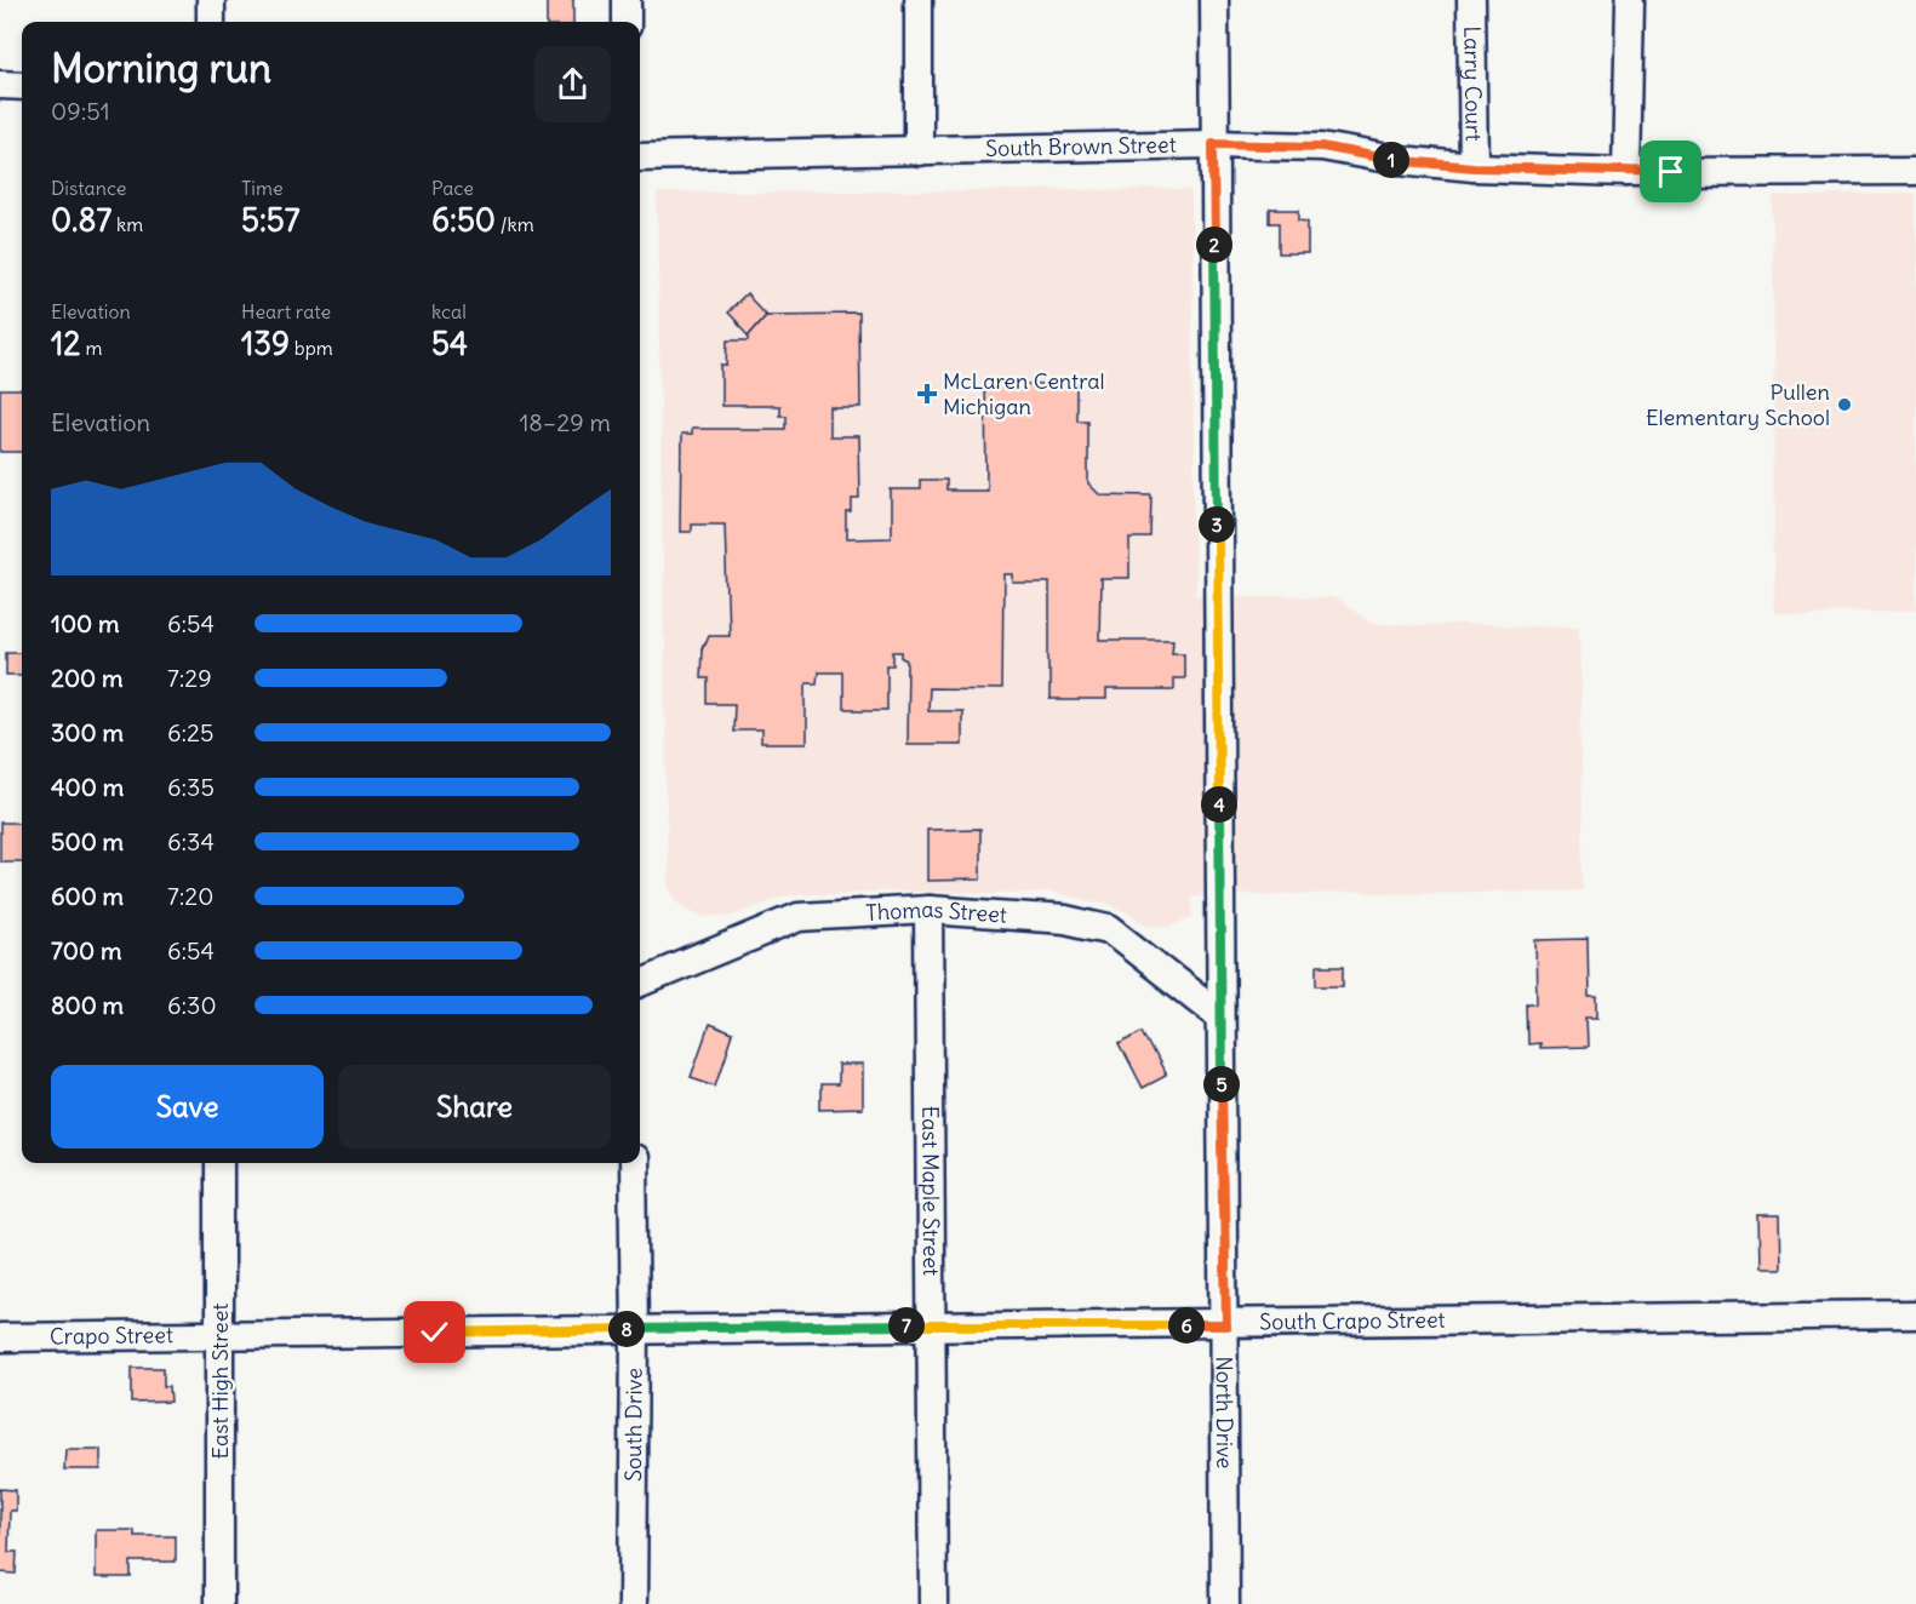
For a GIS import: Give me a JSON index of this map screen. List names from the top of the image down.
{
  "streets": {
    "street": [
      "Larry Court",
      "South Brown Street",
      "Thomas Street",
      "East Maple Street",
      "South Crapo Street",
      "Crapo Street",
      "East High Street",
      "North Drive",
      "South Drive"
    ]
  },
  "crossings": [
    ["Larry Court", "South Brown Street"],
    ["South Brown Street", "North Drive"],
    ["Thomas Street", "East Maple Street"],
    ["Thomas Street", "North Drive"],
    ["East Maple Street", "South Crapo Street"],
    ["South Crapo Street", "Crapo Street"],
    ["South Crapo Street", "East High Street"],
    ["South Crapo Street", "North Drive"],
    ["South Crapo Street", "South Drive"],
    ["Crapo Street", "East High Street"]
  ],
  "places": {
    "health": ["McLaren Central Michigan"],
    "other": ["Pullen Elementary School"]
  },
  "page": {
    "heading": ["Morning run", "09:51"],
    "pins": [
      "1",
      "2",
      "3",
      "4",
      "5",
      "6",
      "7",
      "8"
    ],
    "stats": [
      ["Distance", "0.87 km"],
      ["Time", "5:57"],
      ["Pace", "6:50 /km"],
      ["Elevation", "12 m"],
      ["Heart rate", "139 bpm"],
      ["kcal", "54"]
    ],
    "chart": ["Elevation", "18–29 m"],
    "list": [
      {
        "name": "100 m",
        "note": "6:54"
      },
      {
        "name": "200 m",
        "note": "7:29"
      },
      {
        "name": "300 m",
        "note": "6:25"
      },
      {
        "name": "400 m",
        "note": "6:35"
      },
      {
        "name": "500 m",
        "note": "6:34"
      },
      {
        "name": "600 m",
        "note": "7:20"
      },
      {
        "name": "700 m",
        "note": "6:54"
      },
      {
        "name": "800 m",
        "note": "6:30"
      }
    ],
    "buttons": ["Save", "Share"]
  }
}
